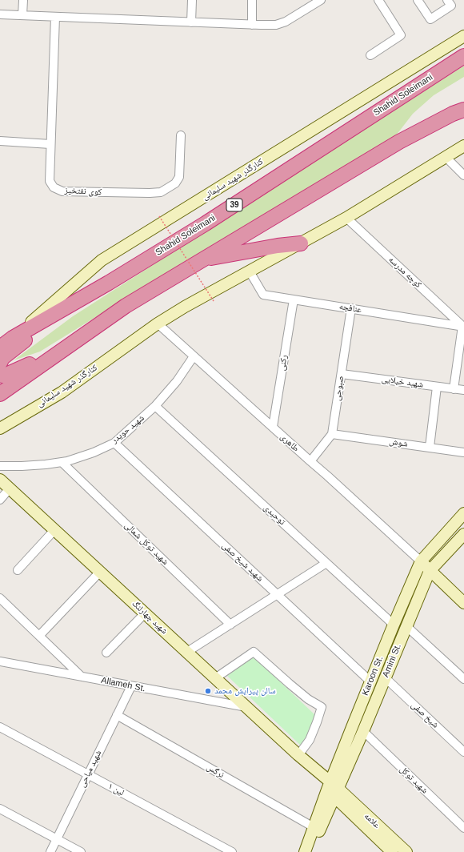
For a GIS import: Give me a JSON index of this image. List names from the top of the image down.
{
  "streets": {
    "highway": ["Shahid Soleimani", "39"],
    "main road": [
      "کنارگذر شهید سلیمانی",
      "شهید چهارلنگ",
      "Amini St.",
      "Karoon St.",
      "علامه"
    ],
    "street": [
      "کوی نفتخیز",
      "کوچه مدرسه",
      "عنافچه",
      "رکنی",
      "شهید خیلایی",
      "صبوحی",
      "شهید حویدر",
      "طاهری",
      "شوش",
      "توحیدی",
      "شهید توکل شمالی",
      "شهید شیخ صفی",
      "Allameh St.",
      "شیخ صفی",
      "شهید میاحی",
      "نرگس",
      "شهید توکل",
      "لین ۱"
    ]
  },
  "crossings": [
    ["Shahid Soleimani", "کنارگذر شهید سلیمانی"],
    ["کنارگذر شهید سلیمانی", "کوچه مدرسه"],
    ["کنارگذر شهید سلیمانی", "عنافچه"],
    ["کنارگذر شهید سلیمانی", "طاهری"],
    ["کوچه مدرسه", "عنافچه"],
    ["عنافچه", "رکنی"],
    ["عنافچه", "صبوحی"],
    ["رکنی", "طاهری"],
    ["شهید خیلایی", "صبوحی"],
    ["صبوحی", "طاهری"],
    ["صبوحی", "شوش"],
    ["شهید حویدر", "طاهری"],
    ["شهید حویدر", "توحیدی"],
    ["شهید حویدر", "شهید توکل شمالی"],
    ["شهید حویدر", "شهید شیخ صفی"],
    ["طاهری", "Karoon St."],
    ["توحیدی", "Karoon St."],
    ["شهید شیخ صفی", "Karoon St."],
    ["شهید چهارلنگ", "Amini St."],
    ["شهید چهارلنگ", "Karoon St."],
    ["شهید چهارلنگ", "Allameh St."],
    ["شهید چهارلنگ", "علامه"],
    ["Amini St.", "Karoon St."],
    ["Amini St.", "شیخ صفی"],
    ["Amini St.", "شهید توکل"],
    ["Amini St.", "علامه"],
    ["Karoon St.", "نرگس"],
    ["Karoon St.", "علامه"],
    ["Allameh St.", "شهید میاحی"],
    ["شهید میاحی", "نرگس"],
    ["شهید میاحی", "لین ۱"]
  ],
  "places": ["سالن پیرایش محمد"]
}
